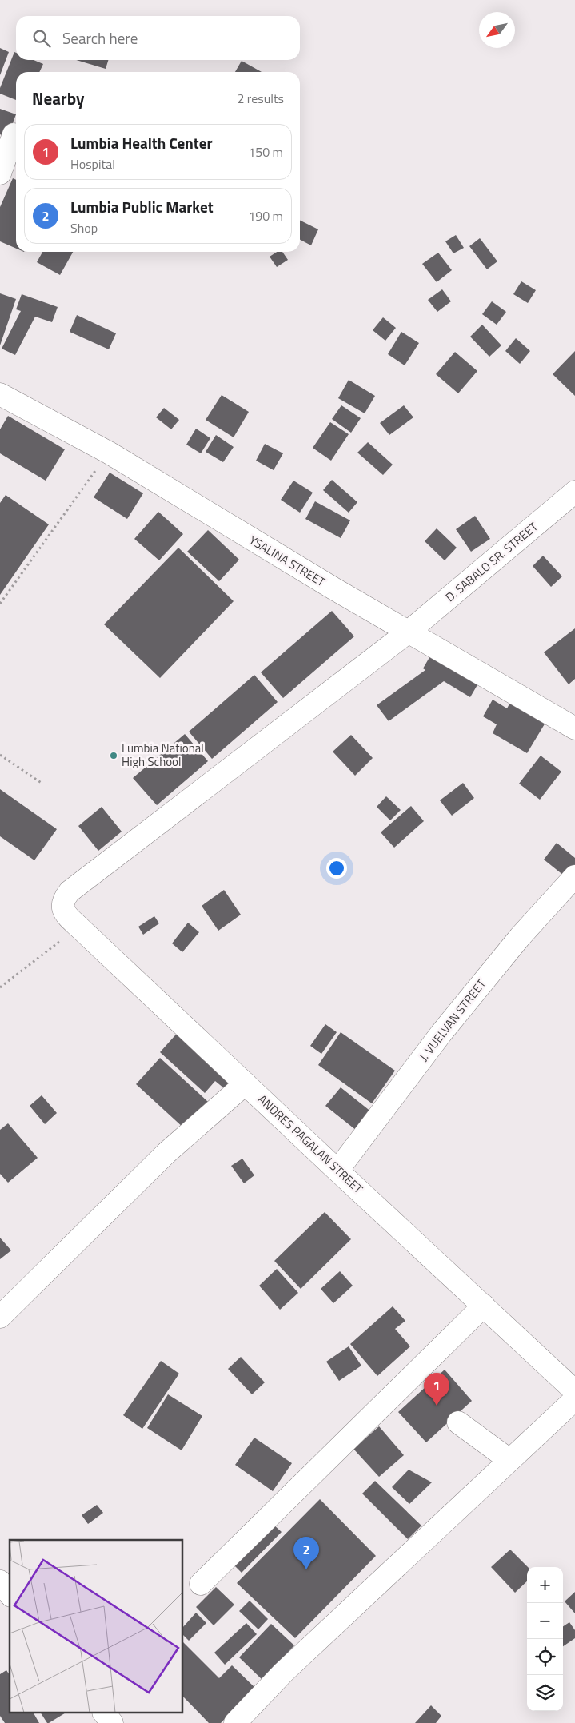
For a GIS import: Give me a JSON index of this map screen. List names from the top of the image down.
{
  "streets": {
    "street": [
      "YSALINA STREET",
      "D. SABALO SR. STREET",
      "J. VUELVAN STREET",
      "ANDRES PAGALAN STREET"
    ]
  },
  "crossings": [
    ["YSALINA STREET", "D. SABALO SR. STREET"],
    ["D. SABALO SR. STREET", "ANDRES PAGALAN STREET"],
    ["J. VUELVAN STREET", "ANDRES PAGALAN STREET"]
  ],
  "places": ["Lumbia National High School"],
  "north": "bottom left",
  "page": {
    "search": "Search here",
    "heading": ["Nearby", "2 results"],
    "list": [
      {
        "mark": "1",
        "name": "Lumbia Health Center",
        "note": "Hospital",
        "value": "150 m"
      },
      {
        "mark": "2",
        "name": "Lumbia Public Market",
        "note": "Shop",
        "value": "190 m"
      }
    ],
    "pins": ["1", "2"],
    "map_buttons": ["+", "−"]
  }
}
